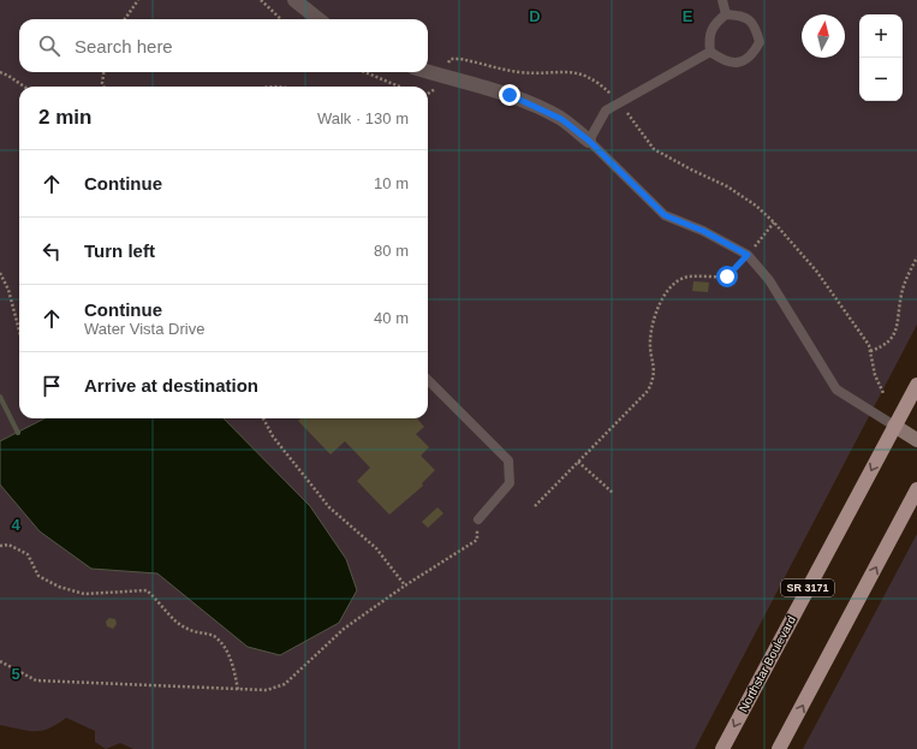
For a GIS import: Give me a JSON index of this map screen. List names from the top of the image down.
{
  "streets": {
    "main road": ["SR 3171", "Northstar Boulevard"]
  },
  "north": "top",
  "page": {
    "map_buttons": ["+", "−"],
    "search": "Search here",
    "heading": ["2 min", "Walk · 130 m"],
    "list": [
      ["Continue", "10 m"],
      ["Turn left", "80 m"],
      ["Continue", "Water Vista Drive", "40 m"],
      "Arrive at destination"
    ]
  },
  "grid": {
    "columns": ["D", "E"],
    "rows": ["4", "5"]
  }
}
